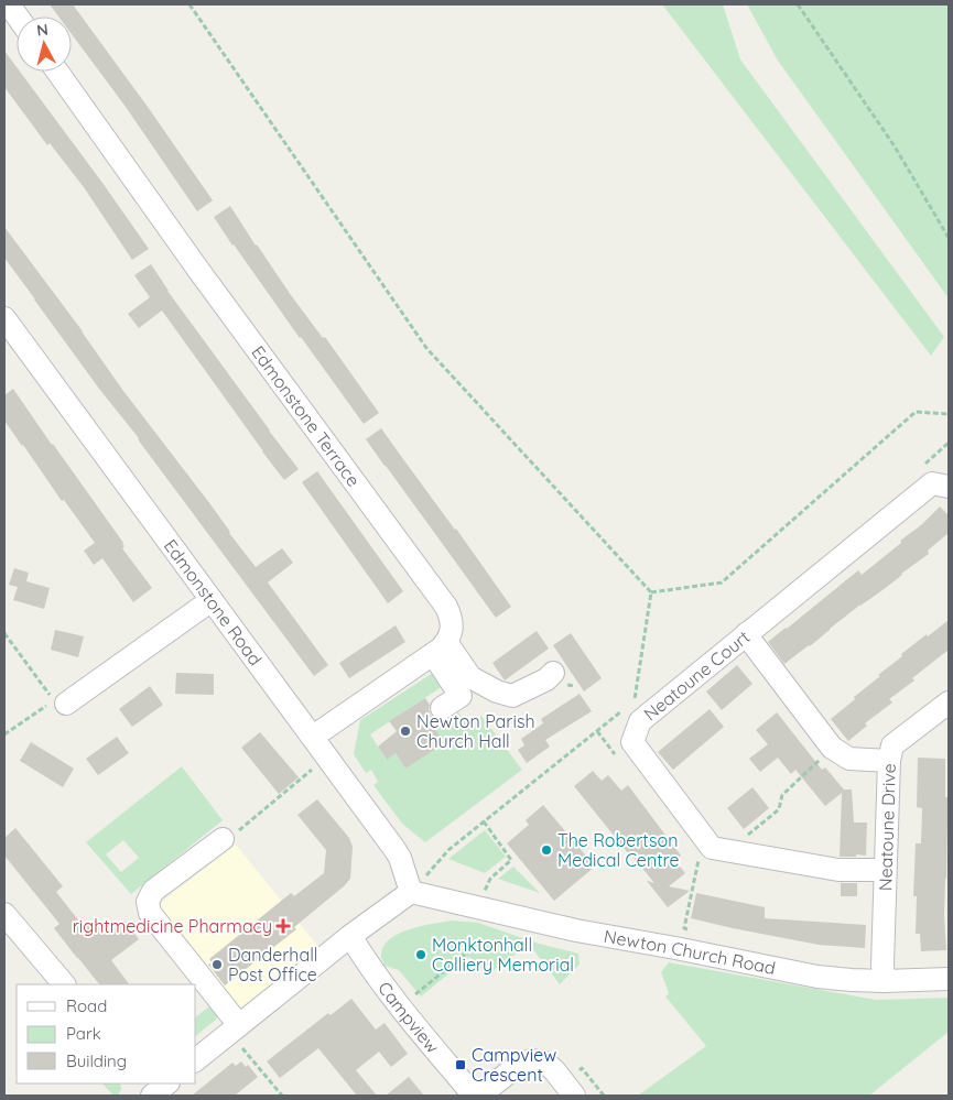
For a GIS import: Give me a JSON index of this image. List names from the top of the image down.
{
  "streets": {
    "street": [
      "Edmonstone Terrace",
      "Edmonstone Road",
      "Neatoune Court",
      "Neatoune Drive",
      "Newton Church Road",
      "Campview"
    ]
  },
  "crossings": [
    ["Edmonstone Road", "Newton Church Road"],
    ["Neatoune Court", "Neatoune Drive"],
    ["Neatoune Drive", "Newton Church Road"]
  ],
  "places": {
    "other": [
      "Newton Parish Church Hall",
      "The Robertson Medical Centre",
      "Monktonhall Colliery Memorial",
      "Danderhall Post Office"
    ],
    "health": ["rightmedicine Pharmacy"],
    "transit": ["Campview Crescent"]
  },
  "legend": ["Road", "Park", "Building"],
  "north": "top"
}
